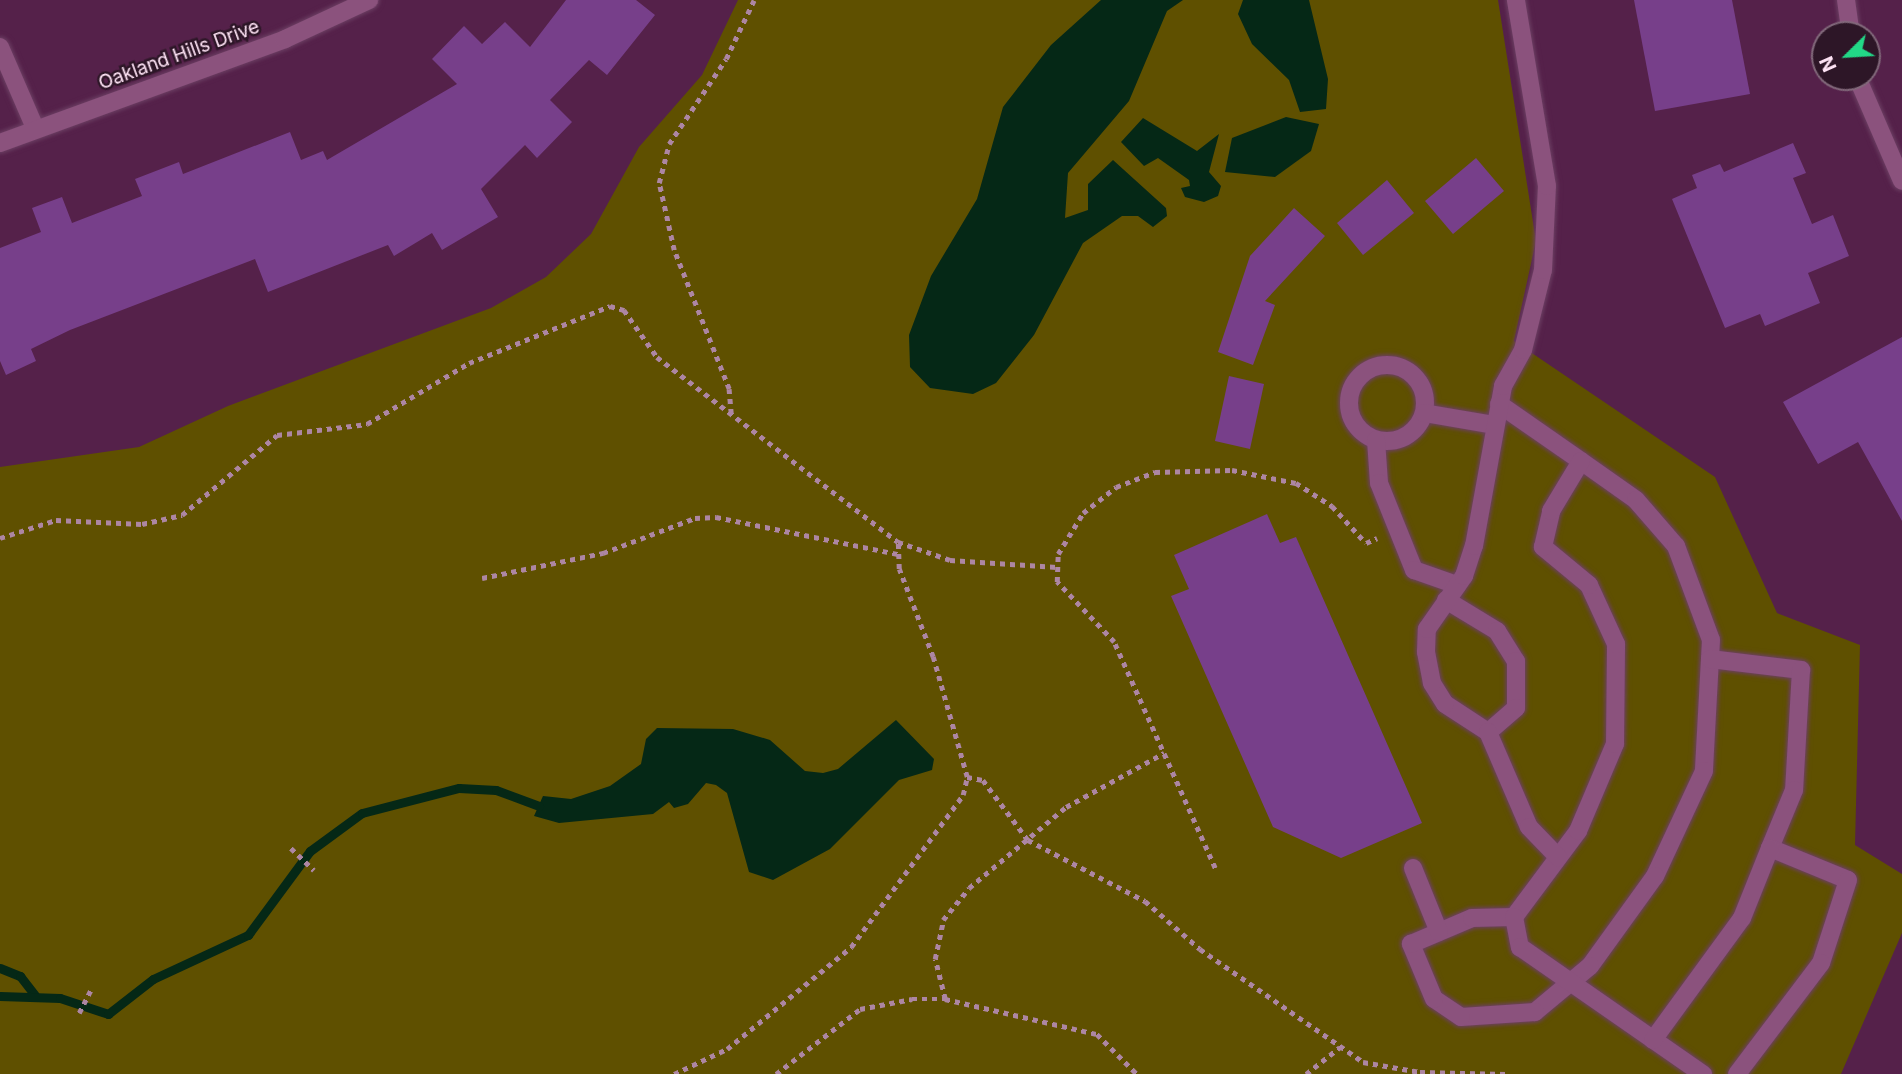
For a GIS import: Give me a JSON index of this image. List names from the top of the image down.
{
  "streets": {
    "street": ["Oakland Hills Drive"]
  },
  "north": "bottom left"
}
